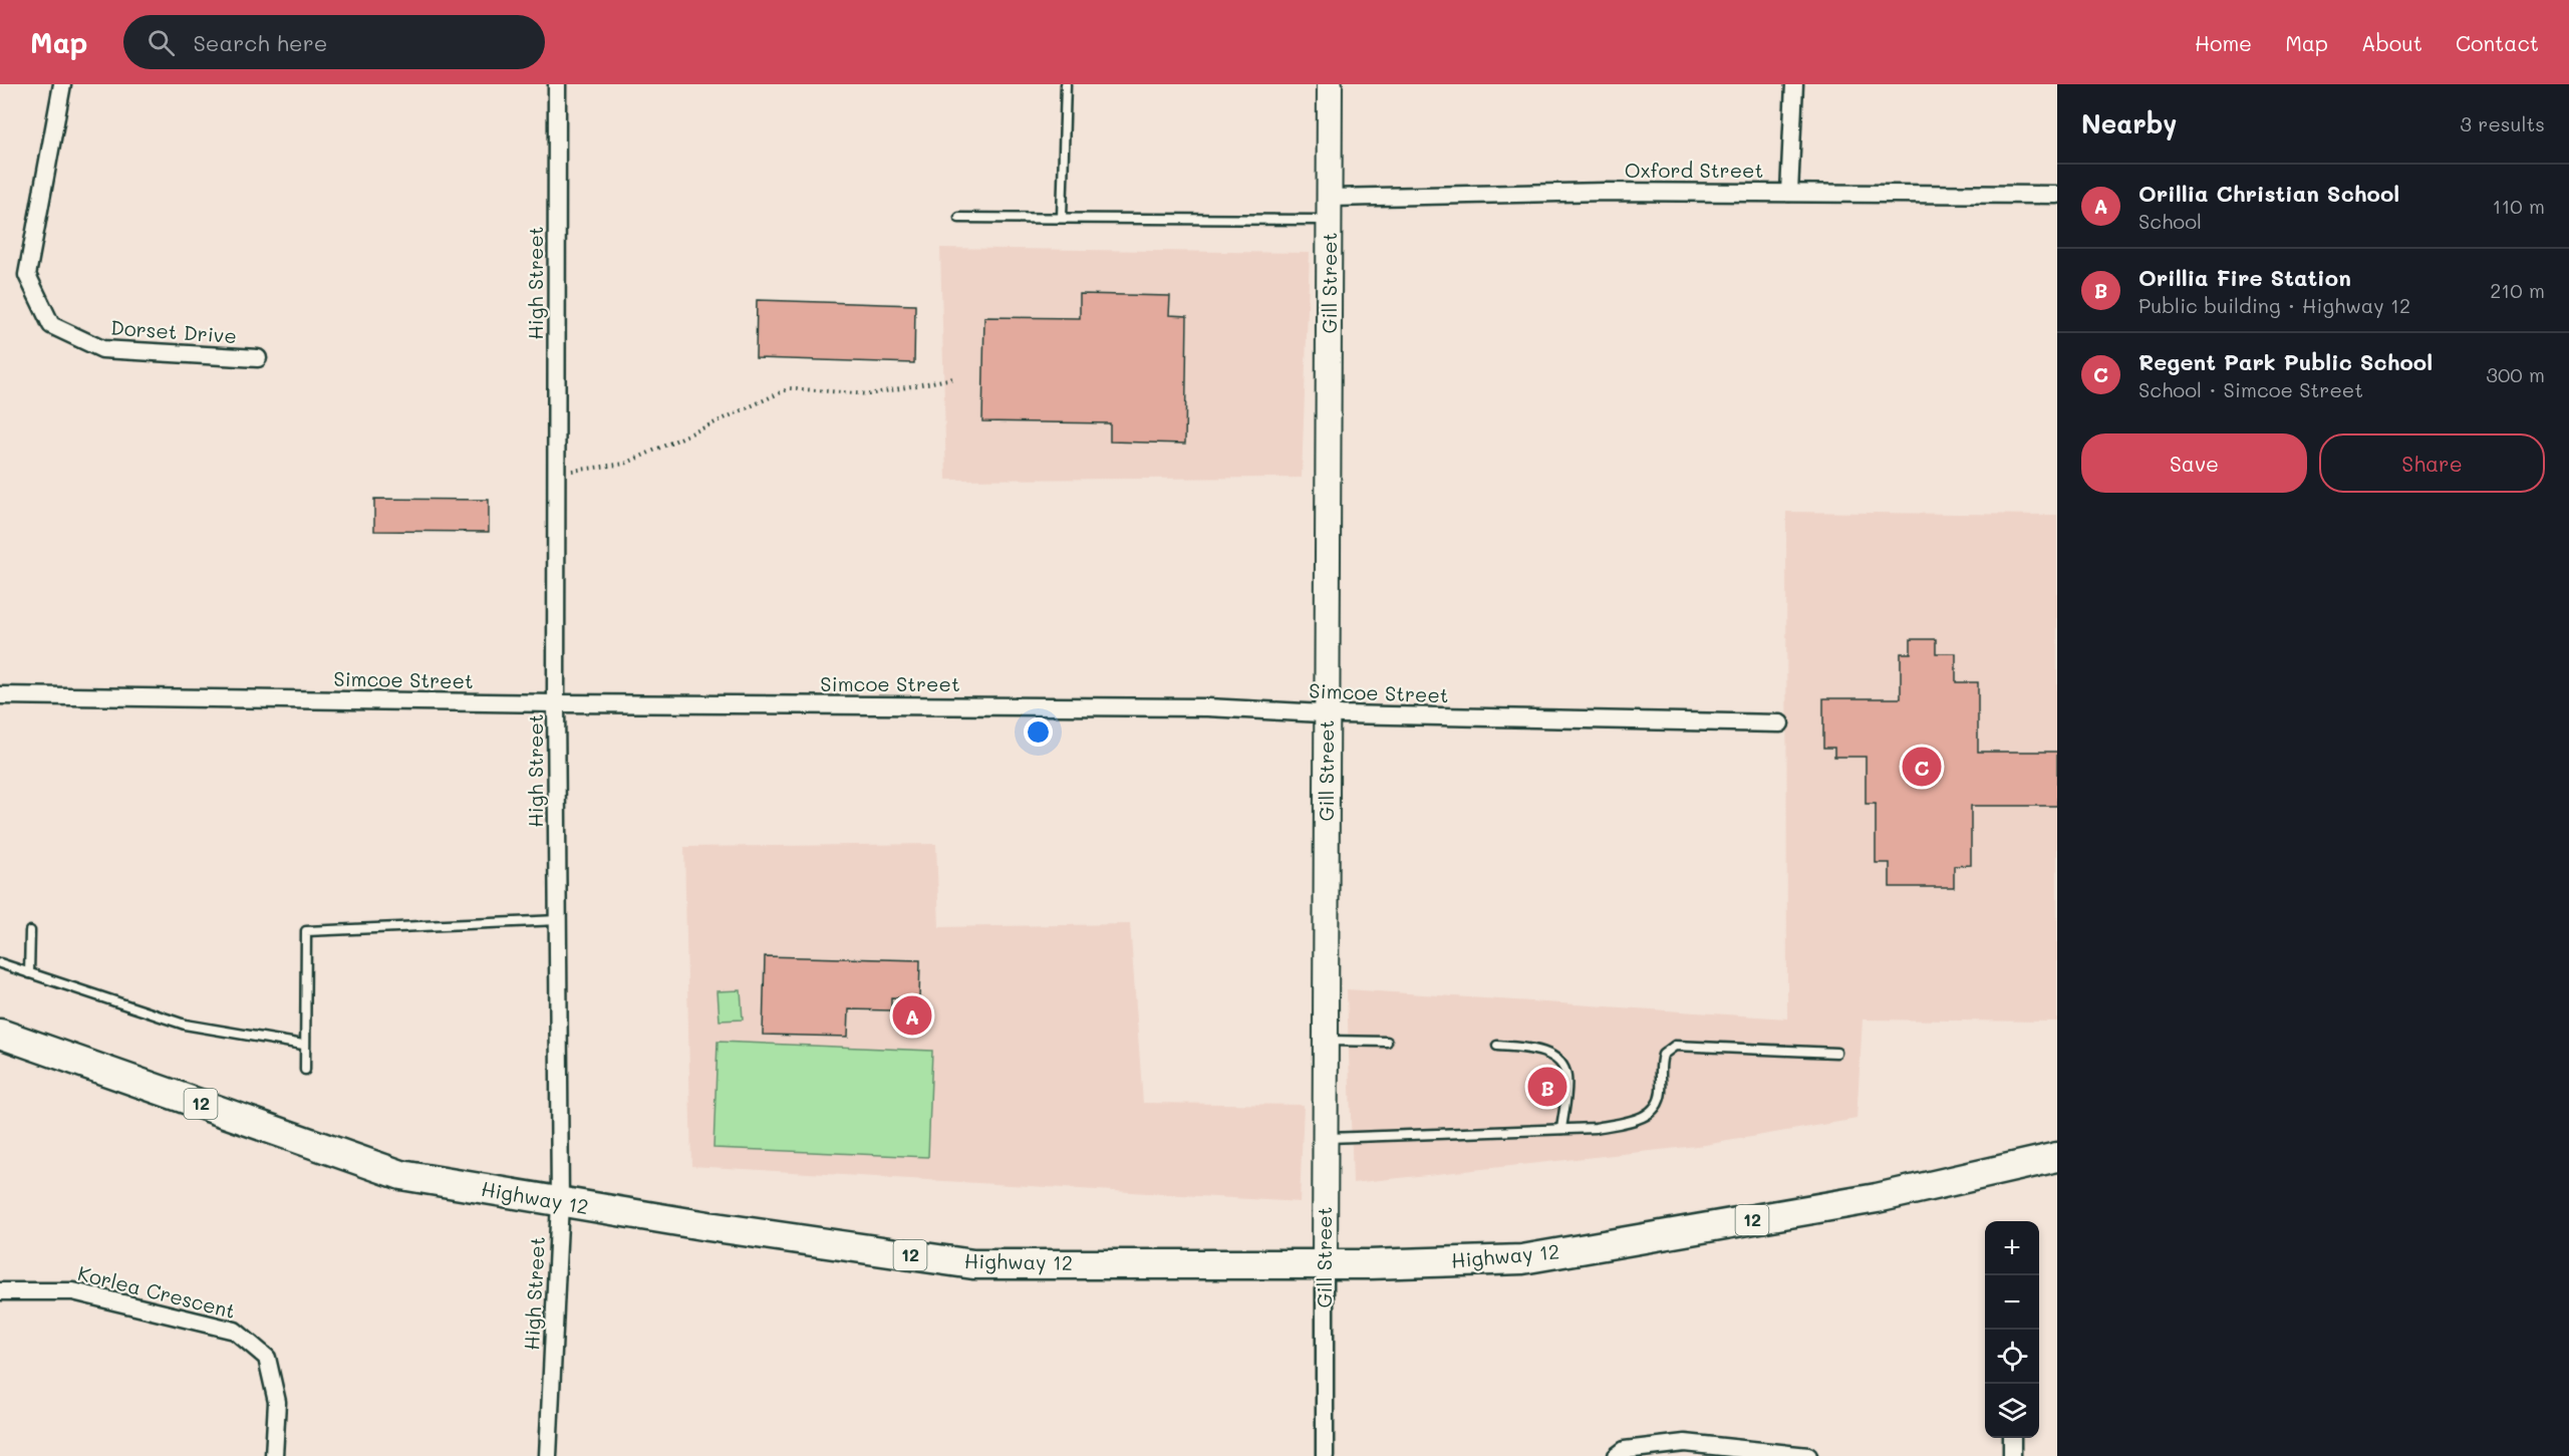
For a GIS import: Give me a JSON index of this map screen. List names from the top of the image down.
{
  "streets": {
    "highway": ["12", "Highway 12"],
    "main road": ["Gill Street"],
    "street": [
      "Oxford Street",
      "High Street",
      "Dorset Drive",
      "Simcoe Street",
      "Korlea Crescent"
    ]
  },
  "crossings": [
    ["Oxford Street", "Gill Street"],
    ["High Street", "Simcoe Street"],
    ["High Street", "Highway 12"],
    ["Gill Street", "Simcoe Street"],
    ["Gill Street", "Highway 12"]
  ],
  "page": {
    "header": "Map",
    "search": "Search here",
    "nav": [
      "Home",
      "Map",
      "About",
      "Contact"
    ],
    "heading": ["Nearby", "3 results"],
    "list": [
      {
        "mark": "A",
        "name": "Orillia Christian School",
        "note": "School",
        "value": "110 m"
      },
      {
        "mark": "B",
        "name": "Orillia Fire Station",
        "note": "Public building · Highway 12",
        "value": "210 m"
      },
      {
        "mark": "C",
        "name": "Regent Park Public School",
        "note": "School · Simcoe Street",
        "value": "300 m"
      }
    ],
    "buttons": ["Save", "Share"],
    "pins": ["C", "A", "B"],
    "map_buttons": ["+", "−"]
  }
}
